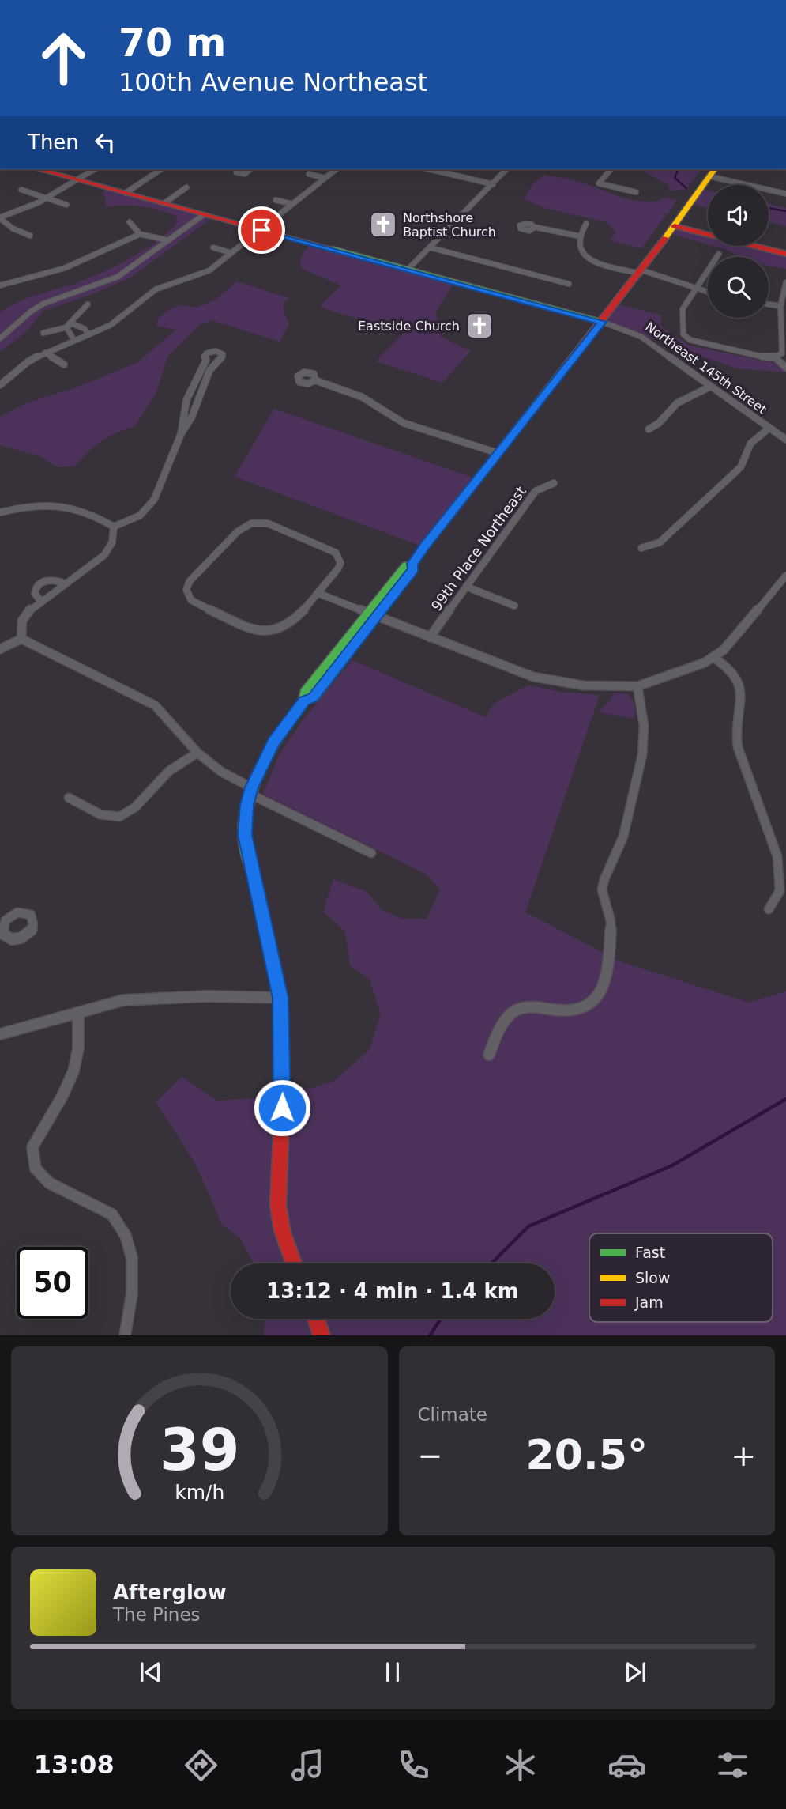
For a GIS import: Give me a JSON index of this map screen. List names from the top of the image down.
{
  "streets": {
    "main road": ["Northeast 145th Street"],
    "street": ["99th Place Northeast"]
  },
  "places": {
    "church": ["Northshore Baptist Church", "Eastside Church"]
  },
  "legend": ["Fast", "Slow", "Jam"],
  "page": {
    "turn": ["70 m", "100th Avenue Northeast"],
    "then": "Then",
    "limit": "50",
    "trip": "13:12 · 4 min · 1.4 km",
    "tile": "Climate",
    "heat": ["−", "20.5°", "+"],
    "song": ["Afterglow", "The Pines"],
    "tabs": "13:08",
    "gauge": ["39", "km/h"]
  }
}
